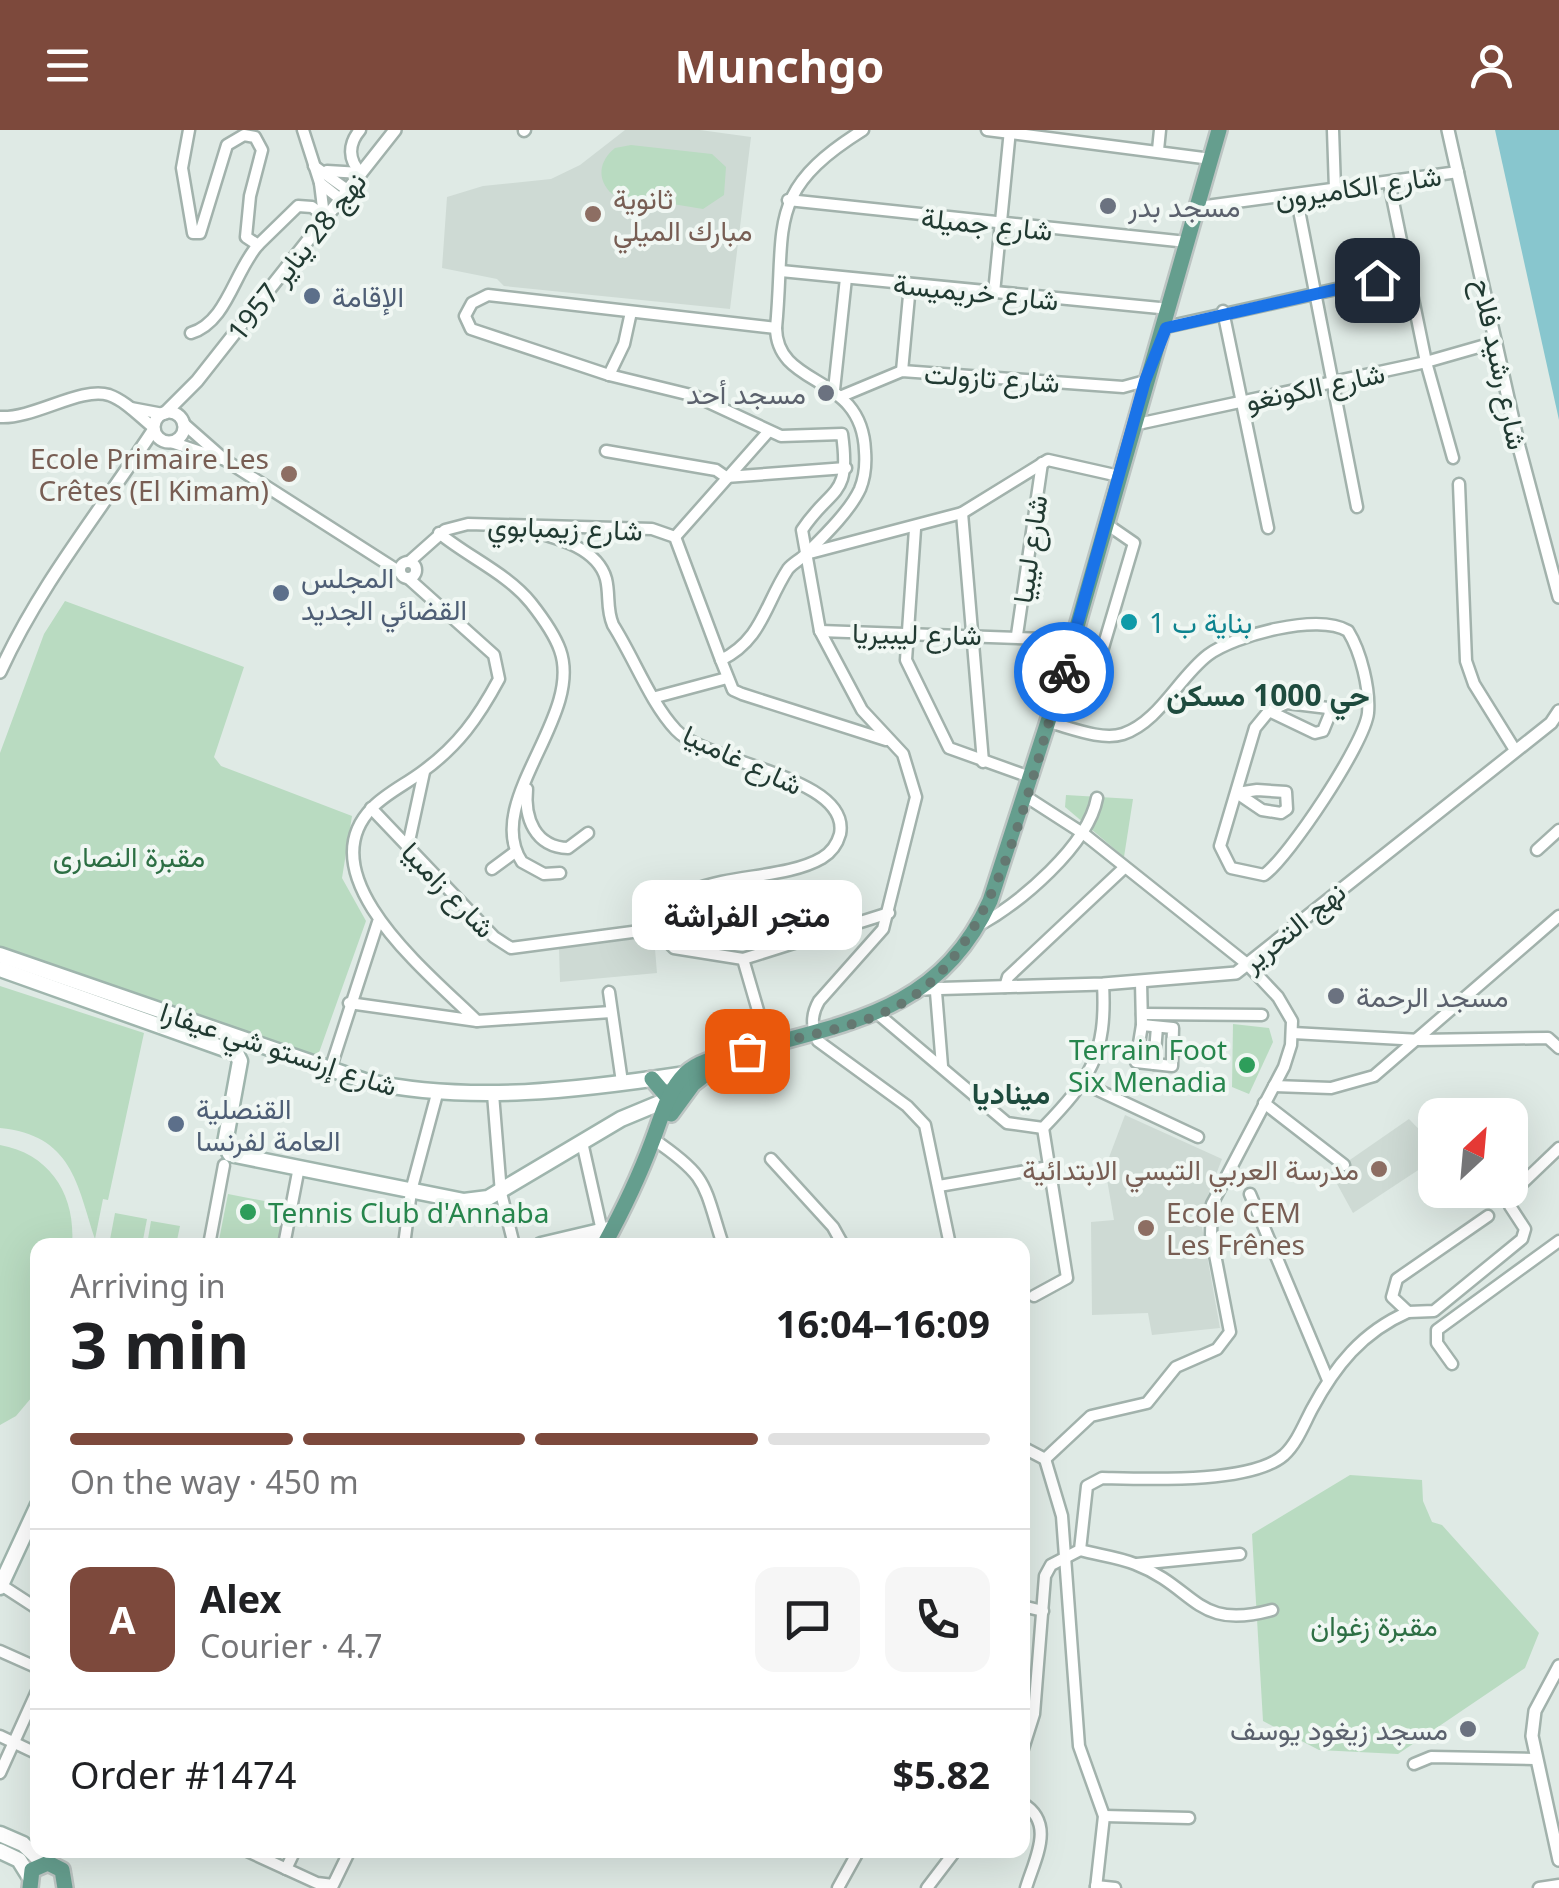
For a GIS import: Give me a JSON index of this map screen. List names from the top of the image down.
{
  "streets": {
    "main road": ["شارع إرنستو شي عيفارا"],
    "street": [
      "شارع الكاميرون",
      "شارع جميلة",
      "نهج 28 يناير 1957",
      "شارع خريميسة",
      "شارع رشيد فلاح",
      "شارع تازولت",
      "شارع الكونغو",
      "شارع زيمبابوي",
      "شارع ليبيا",
      "شارع ليبيريا",
      "شارع غامبيا",
      "شارع زامبيا",
      "نهج التحرير"
    ]
  },
  "crossings": [
    ["شارع الكاميرون", "شارع رشيد فلاح"],
    ["شارع رشيد فلاح", "شارع الكونغو"],
    ["شارع زيمبابوي", "شارع غامبيا"],
    ["شارع ليبيا", "شارع ليبيريا"],
    ["شارع غامبيا", "شارع زامبيا"]
  ],
  "districts": ["حي 1000 مسكن", "ميناديا"],
  "parks": ["مقبرة النصارى", "مقبرة زغوان"],
  "places": [
    "مسجد بدر",
    "ثانوية مبارك الميلي",
    "الإقامة",
    "مسجد أحد",
    "Ecole Primaire Les Crêtes (El Kimam)",
    "المجلس القضائي الجديد",
    "بناية ب 1",
    "مسجد الرحمة",
    "متجر الفراشة",
    "Terrain Foot Six Menadia",
    "القنصلية العامة لفرنسا",
    "مدرسة العربي التبسي الابتدائية",
    "Tennis Club d'Annaba",
    "Ecole CEM Les Frênes",
    "مسجد زيغود يوسف"
  ],
  "north": "top right",
  "page": {
    "header": "Munchgo",
    "bubble": "متجر الفراشة",
    "heading": ["3 min", "Arriving in", "16:04–16:09"],
    "panel": [
      "Alex",
      "Courier · 4.7",
      "Order #1474",
      "$5.82"
    ],
    "bar": "On the way · 450 m",
    "round": "A"
  }
}
